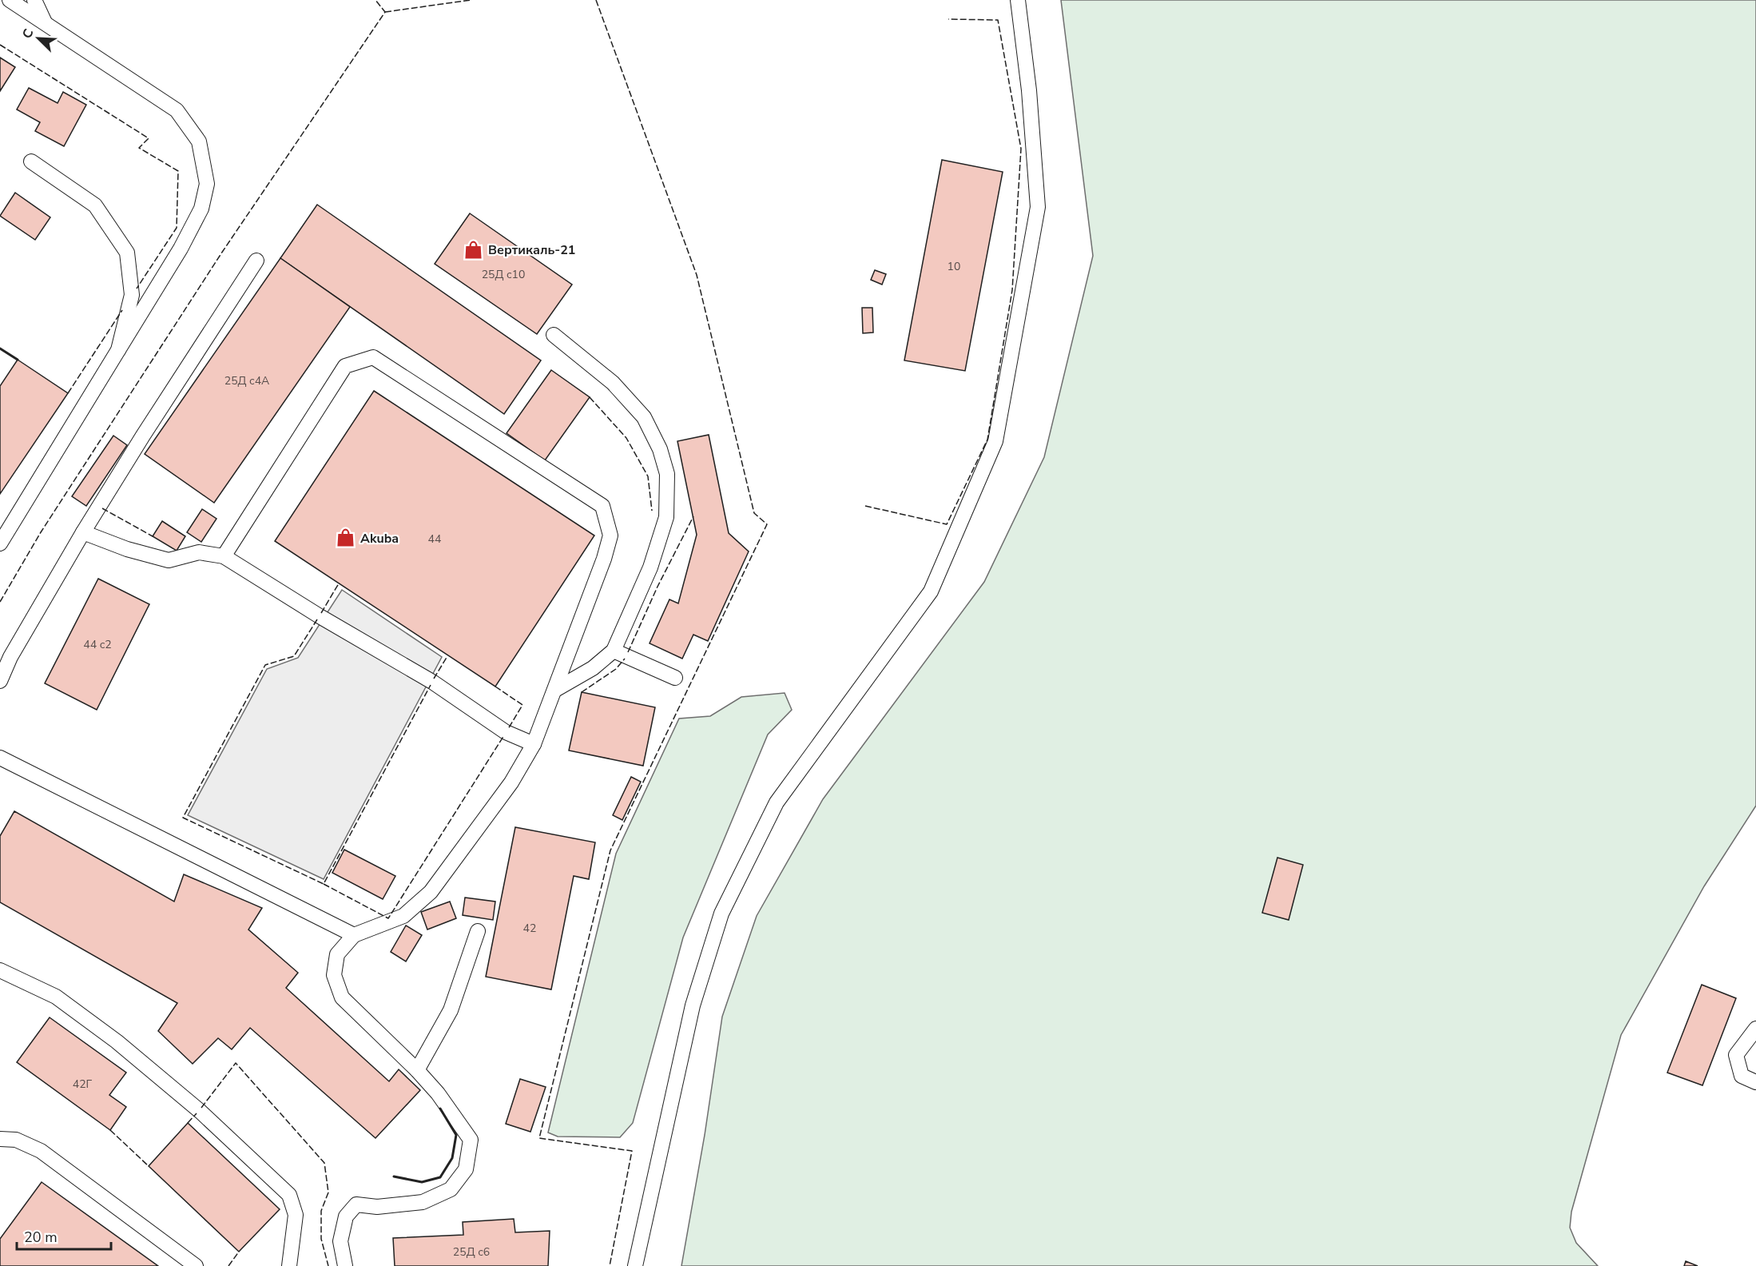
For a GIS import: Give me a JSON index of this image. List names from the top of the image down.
{
  "places": {
    "shop": ["Вертикаль-21", "Akuba"]
  },
  "house_numbers": [
    "10",
    "25Д с10",
    "25Д с4А",
    "44",
    "44 с2",
    "42",
    "42Г",
    "25Д с6"
  ],
  "scale_bar": "20 m",
  "north": "top left"
}
